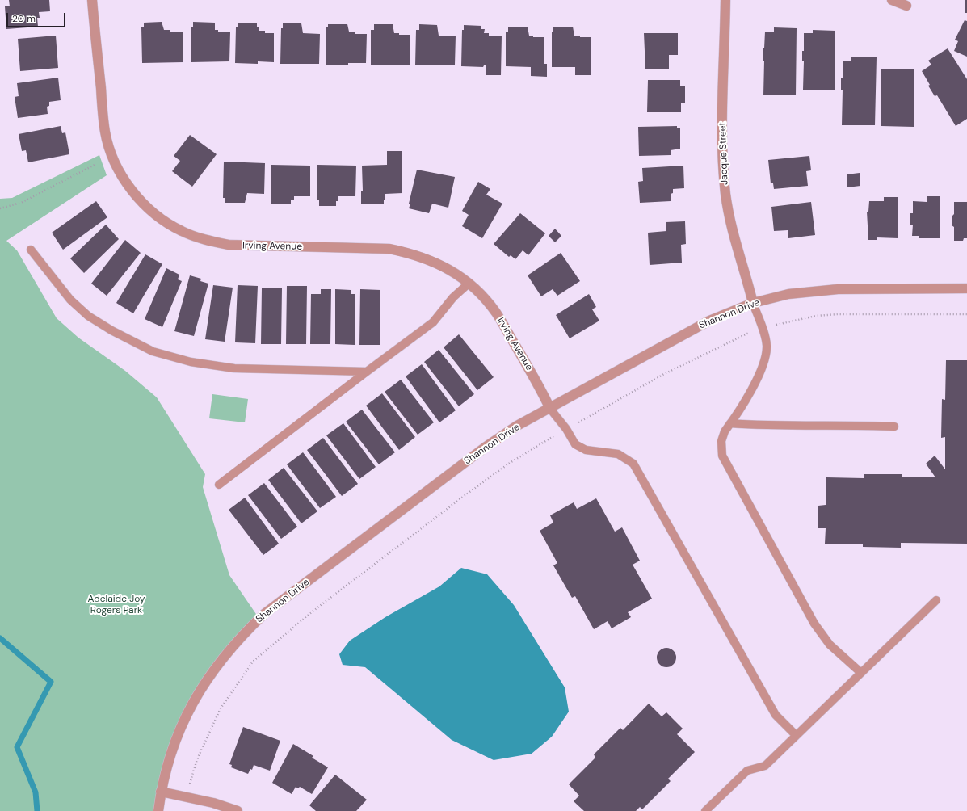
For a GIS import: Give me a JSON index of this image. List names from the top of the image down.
{
  "streets": {
    "street": ["Jacque Street", "Irving Avenue", "Shannon Drive"]
  },
  "crossings": [
    ["Jacque Street", "Shannon Drive"],
    ["Irving Avenue", "Shannon Drive"]
  ],
  "parks": ["Adelaide Joy Rogers Park"],
  "scale_bar": "20 m"
}
